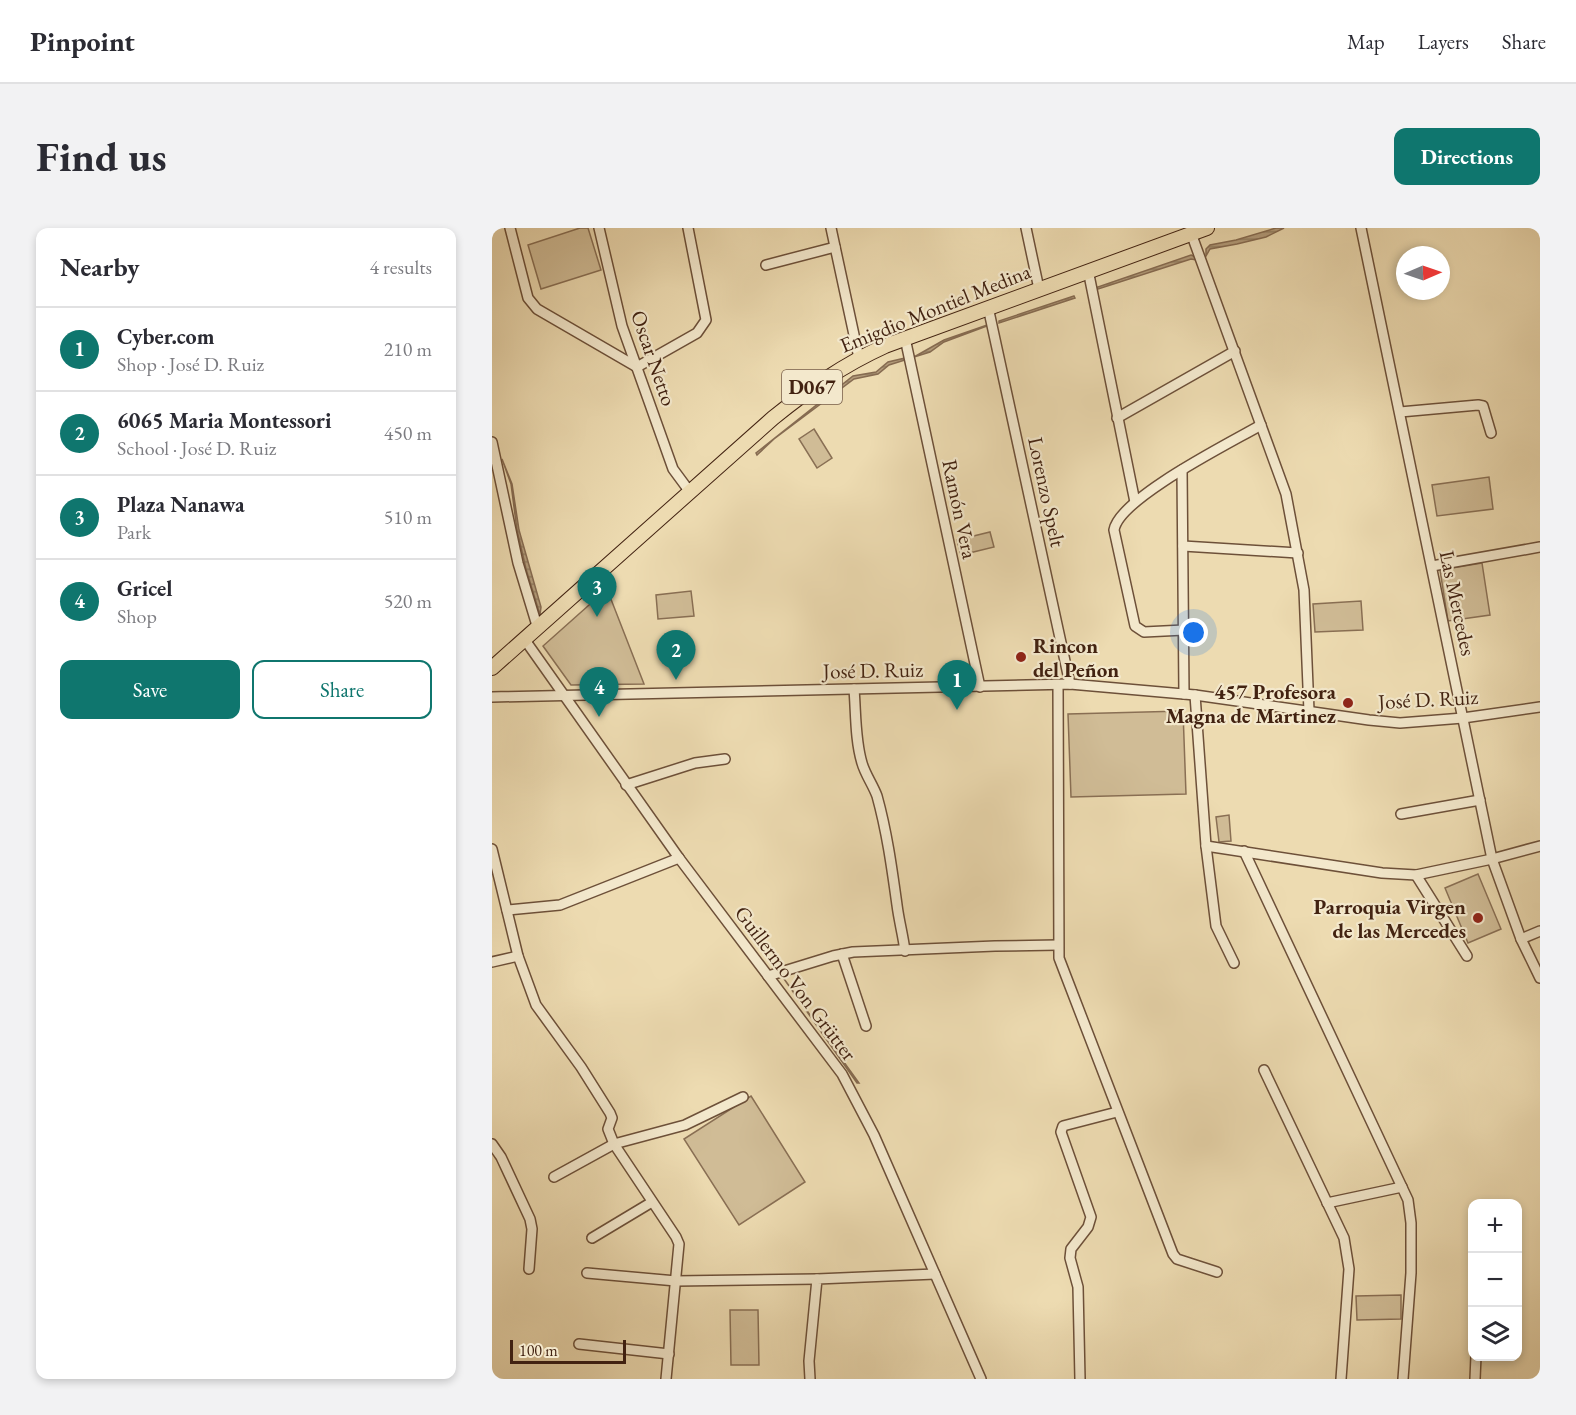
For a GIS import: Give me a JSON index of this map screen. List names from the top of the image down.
{
  "streets": {
    "main road": ["Emigdio Montiel Medina", "D067"],
    "street": [
      "Oscar Netto",
      "Lorenzo Spelt",
      "Ramón Vera",
      "Las Mercedes",
      "José D. Ruiz",
      "Guillermo Von Grütter"
    ]
  },
  "crossings": [
    ["Emigdio Montiel Medina", "Oscar Netto"],
    ["Emigdio Montiel Medina", "Lorenzo Spelt"],
    ["Emigdio Montiel Medina", "Ramón Vera"],
    ["Emigdio Montiel Medina", "Guillermo Von Grütter"],
    ["Lorenzo Spelt", "José D. Ruiz"],
    ["Ramón Vera", "José D. Ruiz"],
    ["Las Mercedes", "José D. Ruiz"],
    ["José D. Ruiz", "Guillermo Von Grütter"]
  ],
  "places": ["Rincon del Peñon", "457 Profesora Magna de Martinez", "Parroquia Virgen de las Mercedes"],
  "scale_bar": "100 m",
  "north": "right",
  "page": {
    "header": "Pinpoint",
    "nav": ["Map", "Layers", "Share"],
    "buttons": [
      "Directions",
      ["Save", "Share"]
    ],
    "title": "Find us",
    "heading": ["Nearby", "4 results"],
    "list": [
      {
        "mark": "1",
        "name": "Cyber.com",
        "note": "Shop · José D. Ruiz",
        "value": "210 m"
      },
      {
        "mark": "2",
        "name": "6065 Maria Montessori",
        "note": "School · José D. Ruiz",
        "value": "450 m"
      },
      {
        "mark": "3",
        "name": "Plaza Nanawa",
        "note": "Park",
        "value": "510 m"
      },
      {
        "mark": "4",
        "name": "Gricel",
        "note": "Shop",
        "value": "520 m"
      }
    ],
    "pins": [
      "3",
      "2",
      "1",
      "4"
    ],
    "map_buttons": ["+", "−"],
    "scale": "100 m"
  }
}
